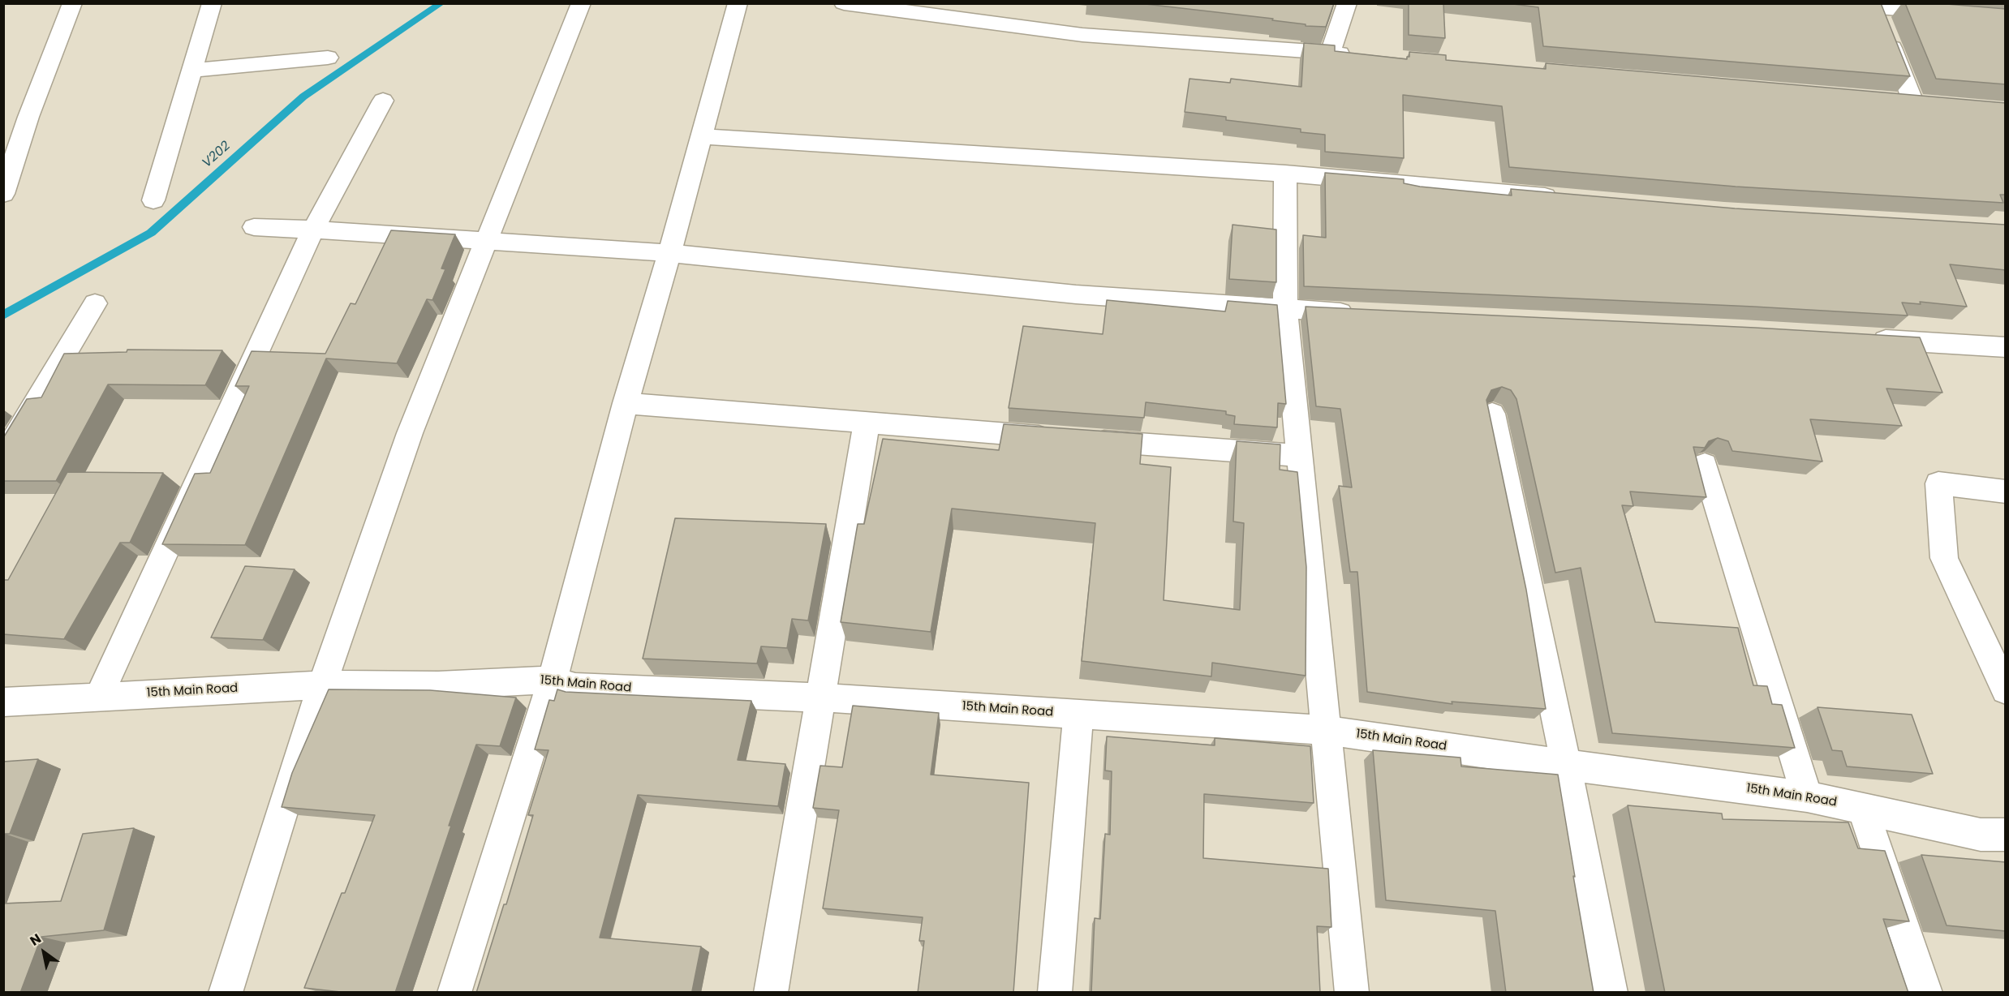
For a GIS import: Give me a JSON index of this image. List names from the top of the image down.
{
  "streets": {
    "street": ["15th Main Road"]
  },
  "water": ["V202"],
  "north": "top left"
}
